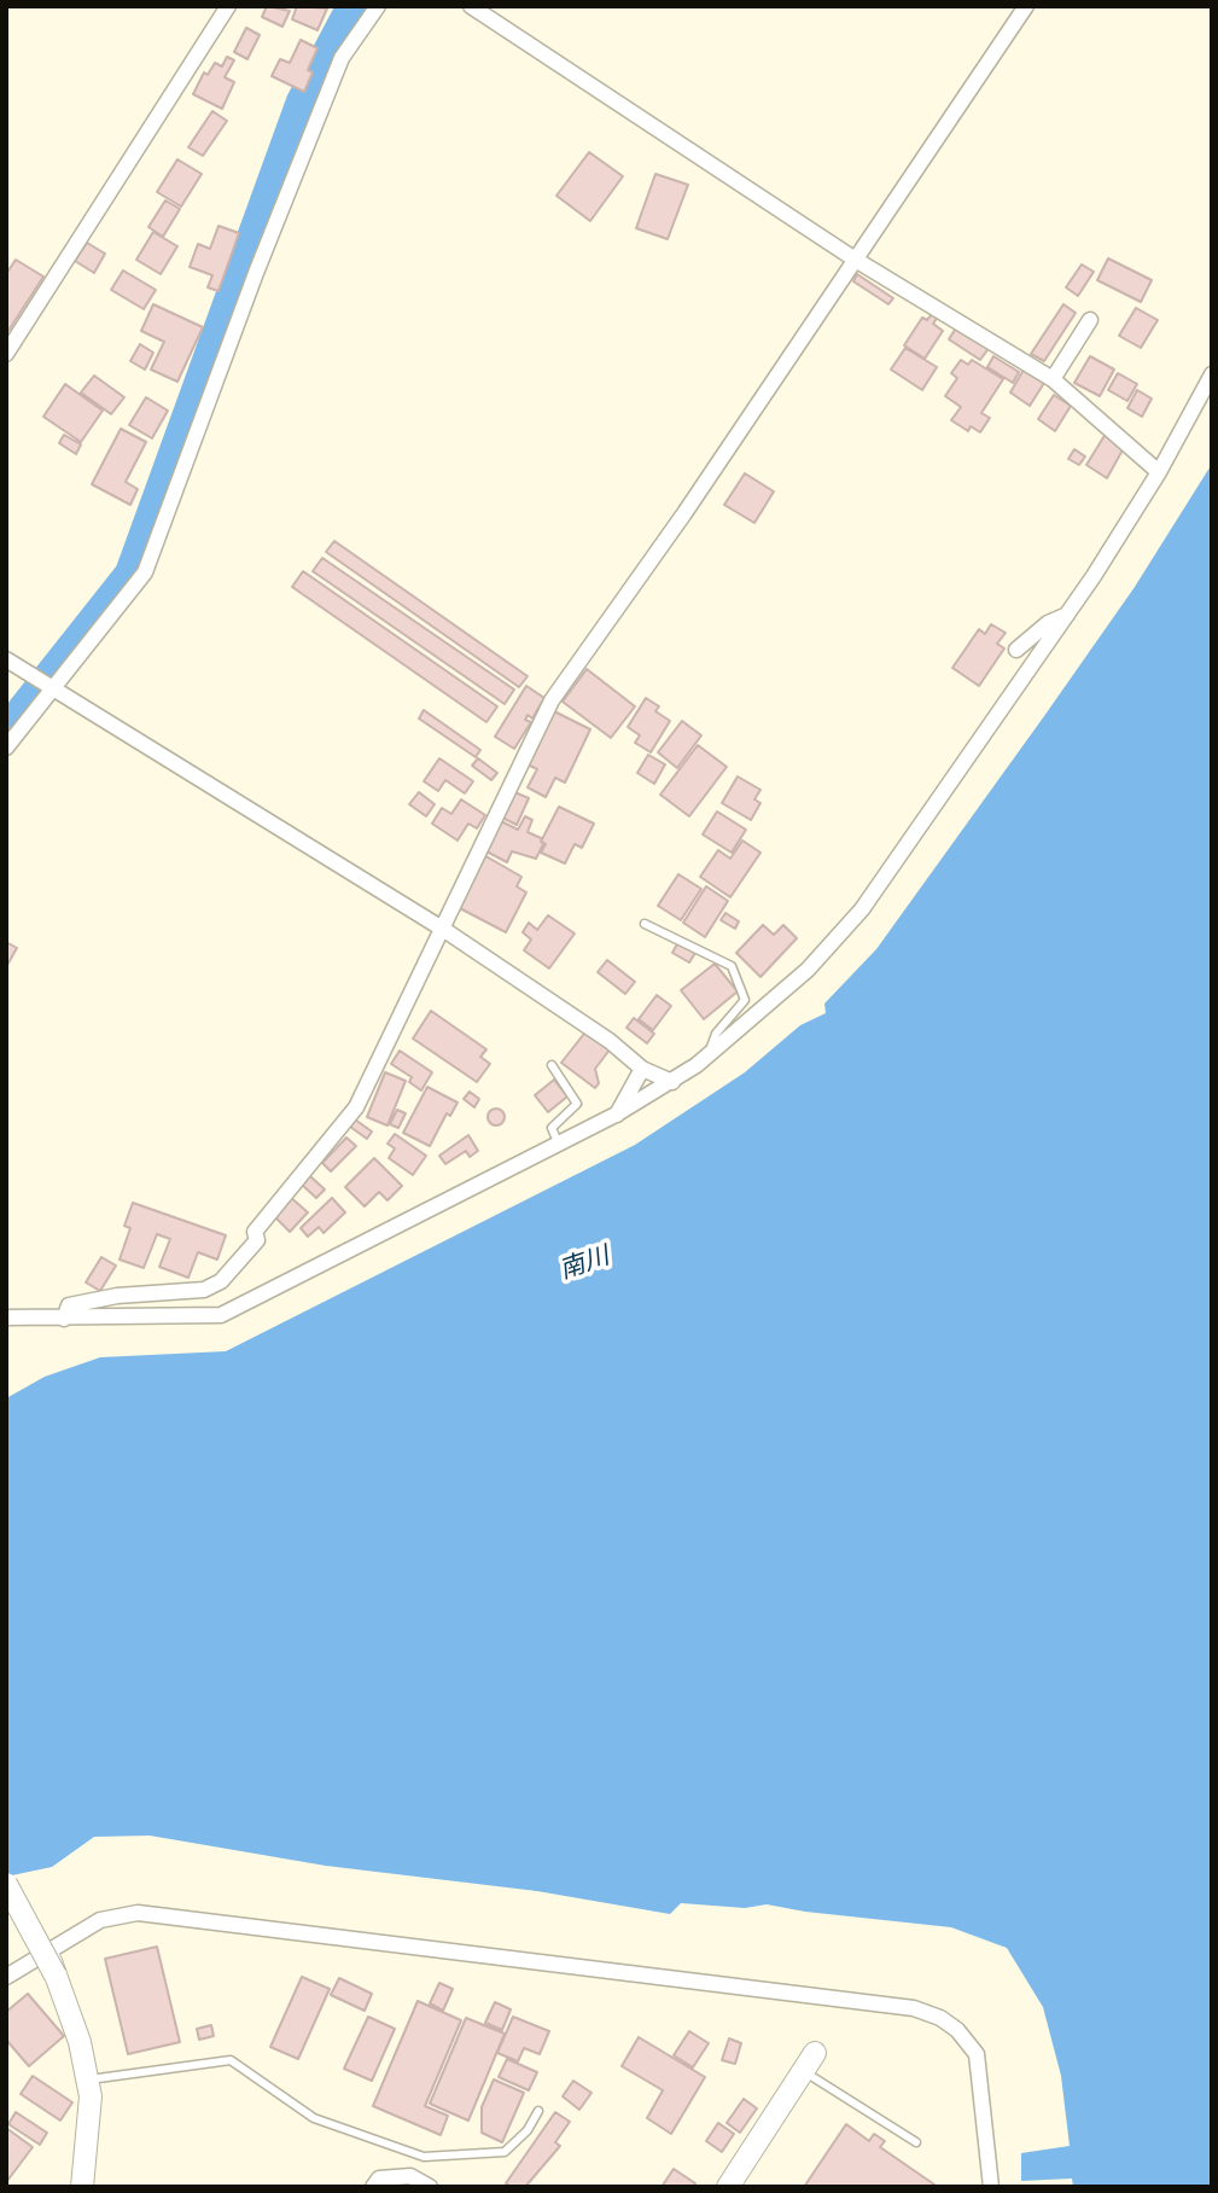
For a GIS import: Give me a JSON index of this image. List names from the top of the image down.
{
  "water": ["南川"]
}
